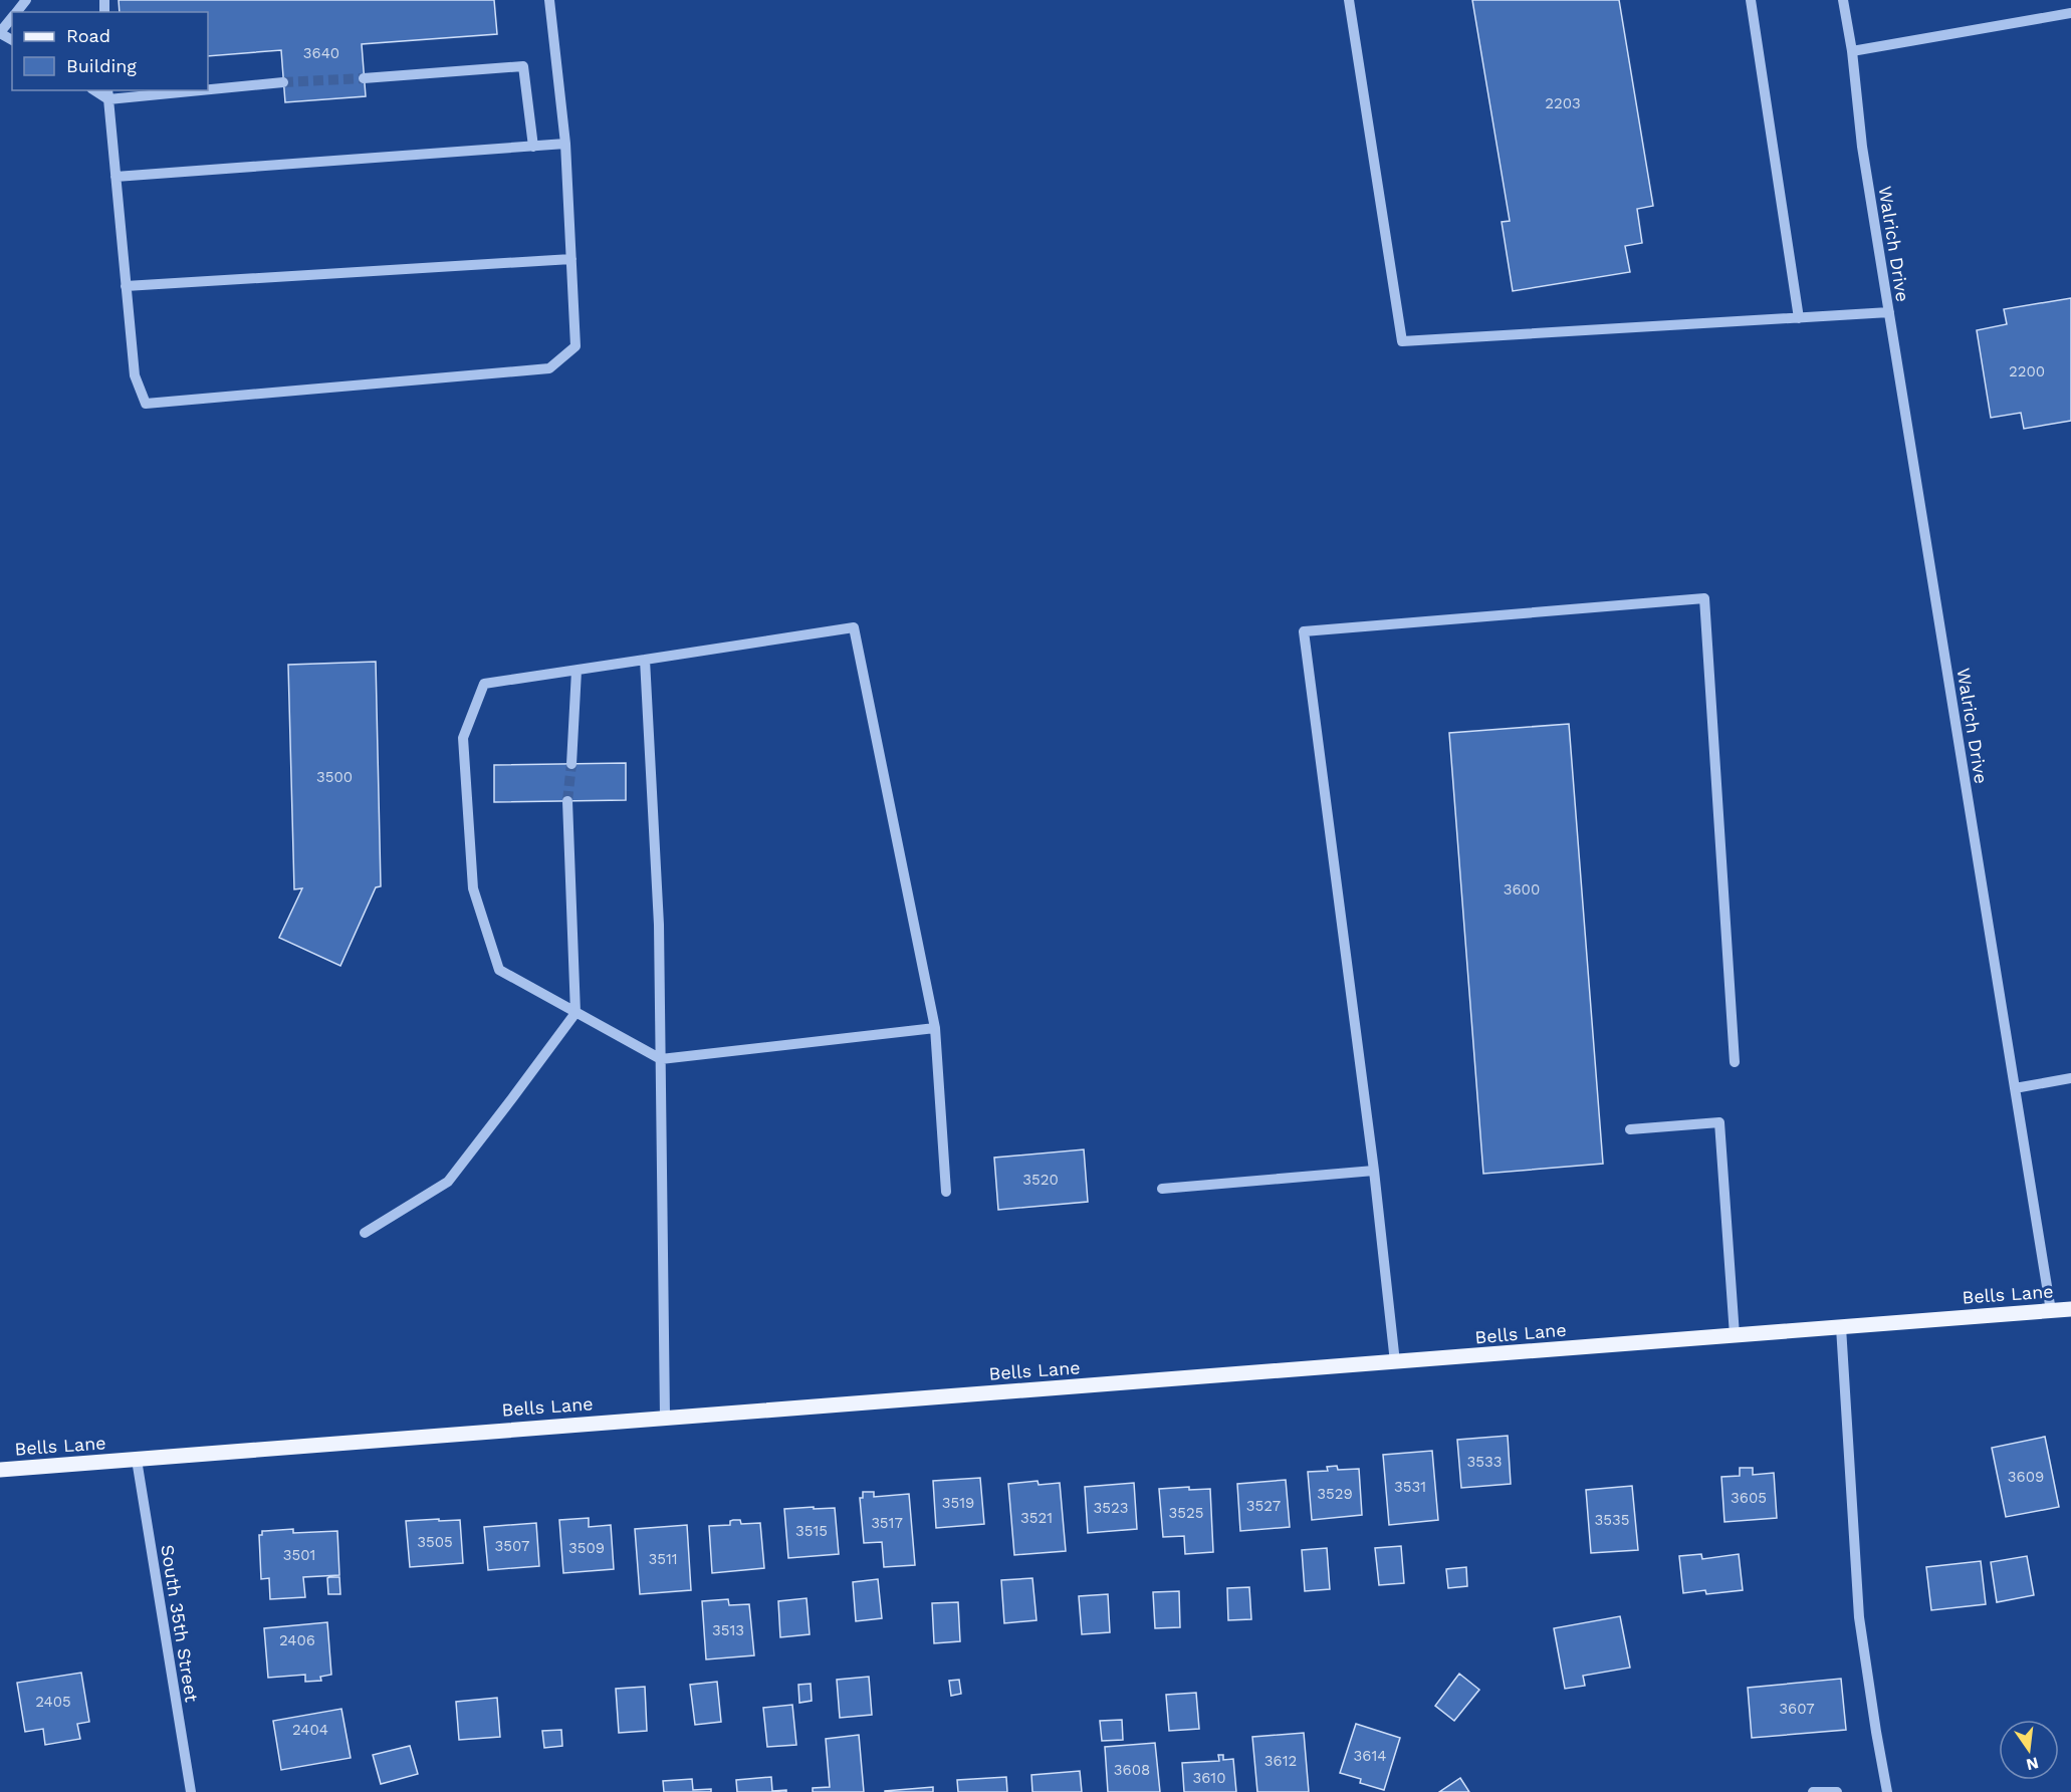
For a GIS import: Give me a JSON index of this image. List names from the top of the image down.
{
  "streets": {
    "main road": ["Bells Lane"],
    "street": ["Walrich Drive", "South 35th Street"]
  },
  "crossings": [
    ["Walrich Drive", "Bells Lane"],
    ["Bells Lane", "South 35th Street"]
  ],
  "house_numbers": [
    "3640",
    "2203",
    "2200",
    "3500",
    "3600",
    "3520",
    "3533",
    "3609",
    "3531",
    "3529",
    "3605",
    "3519",
    "3527",
    "3523",
    "3525",
    "3521",
    "3535",
    "3517",
    "3515",
    "3505",
    "3507",
    "3509",
    "3501",
    "3511",
    "3513",
    "2406",
    "2405",
    "3607",
    "2404",
    "3614",
    "3612",
    "3608",
    "3610"
  ],
  "legend": ["Road", "Building"],
  "north": "bottom"
}
